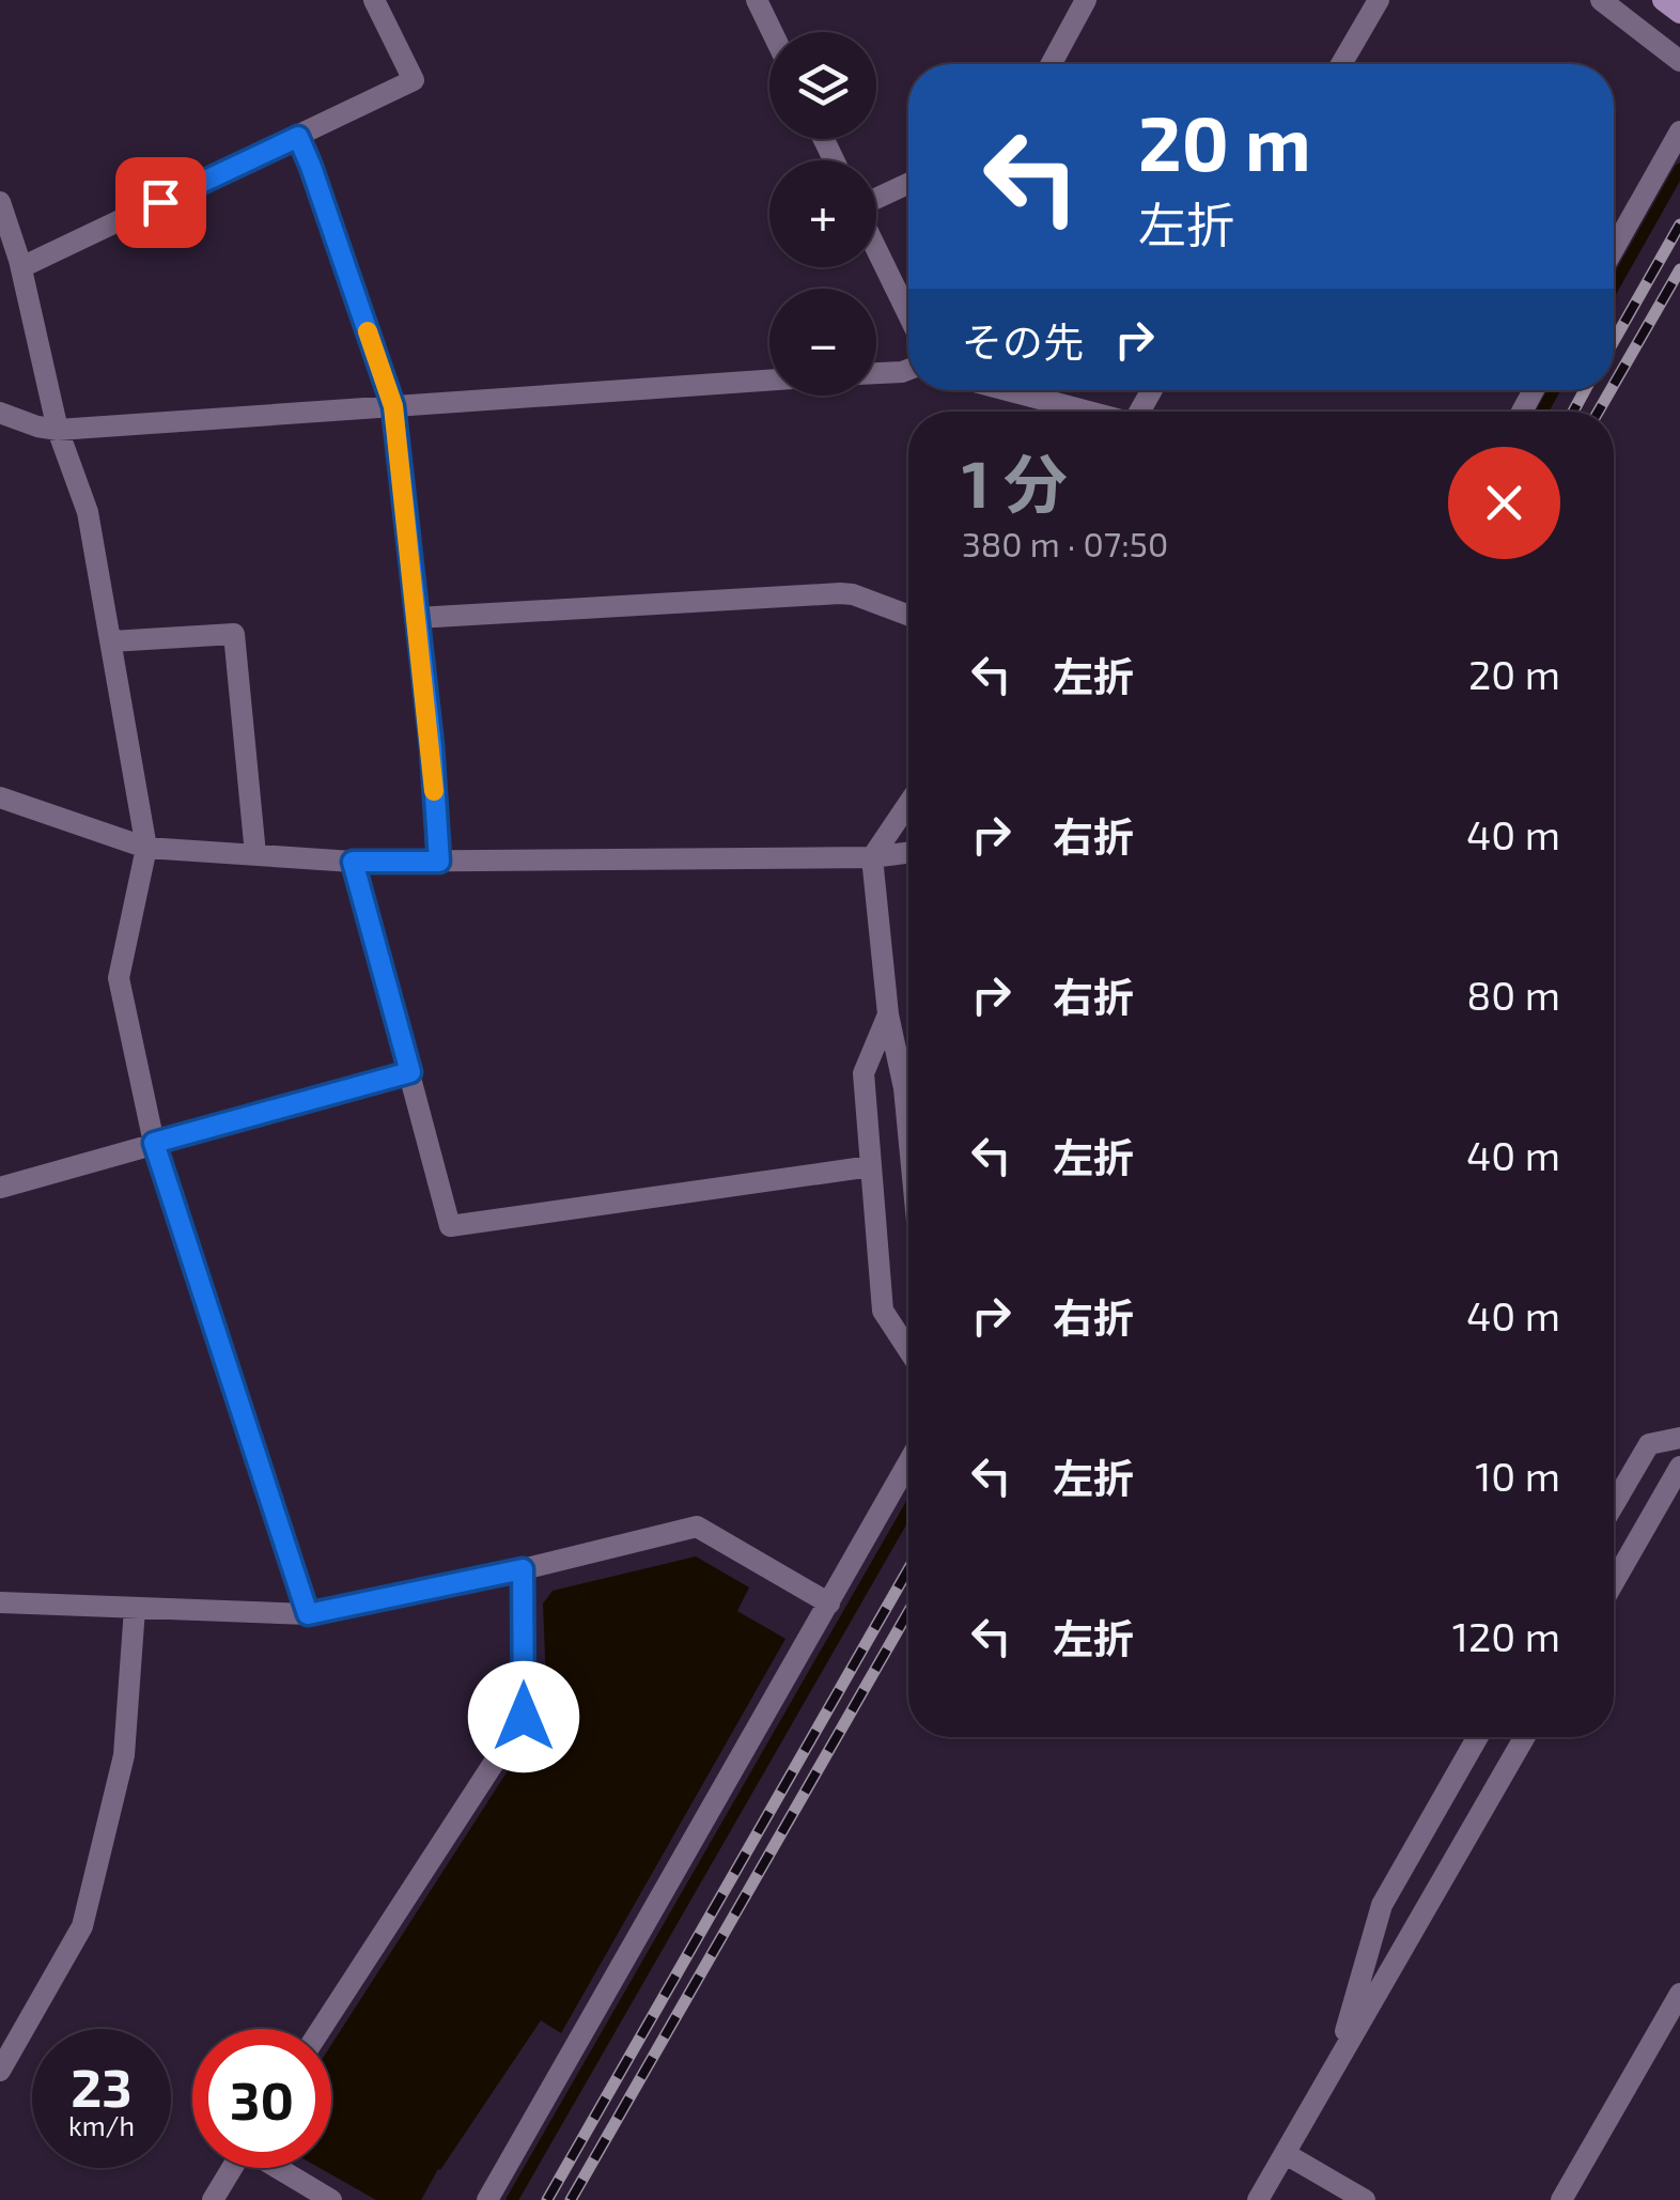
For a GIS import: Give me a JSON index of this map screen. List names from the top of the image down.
{
  "page": {
    "map_buttons": ["+", "−"],
    "turn": ["20 m", "左折"],
    "then": "その先",
    "heading": ["1 分", "380 m · 07:50"],
    "list": [
      {
        "name": "左折",
        "value": "20 m"
      },
      {
        "name": "右折",
        "value": "40 m"
      },
      {
        "name": "右折",
        "value": "80 m"
      },
      {
        "name": "左折",
        "value": "40 m"
      },
      {
        "name": "右折",
        "value": "40 m"
      },
      {
        "name": "左折",
        "value": "10 m"
      },
      {
        "name": "左折",
        "value": "120 m"
      }
    ],
    "speed": "23 km/h",
    "limit": "30"
  }
}
